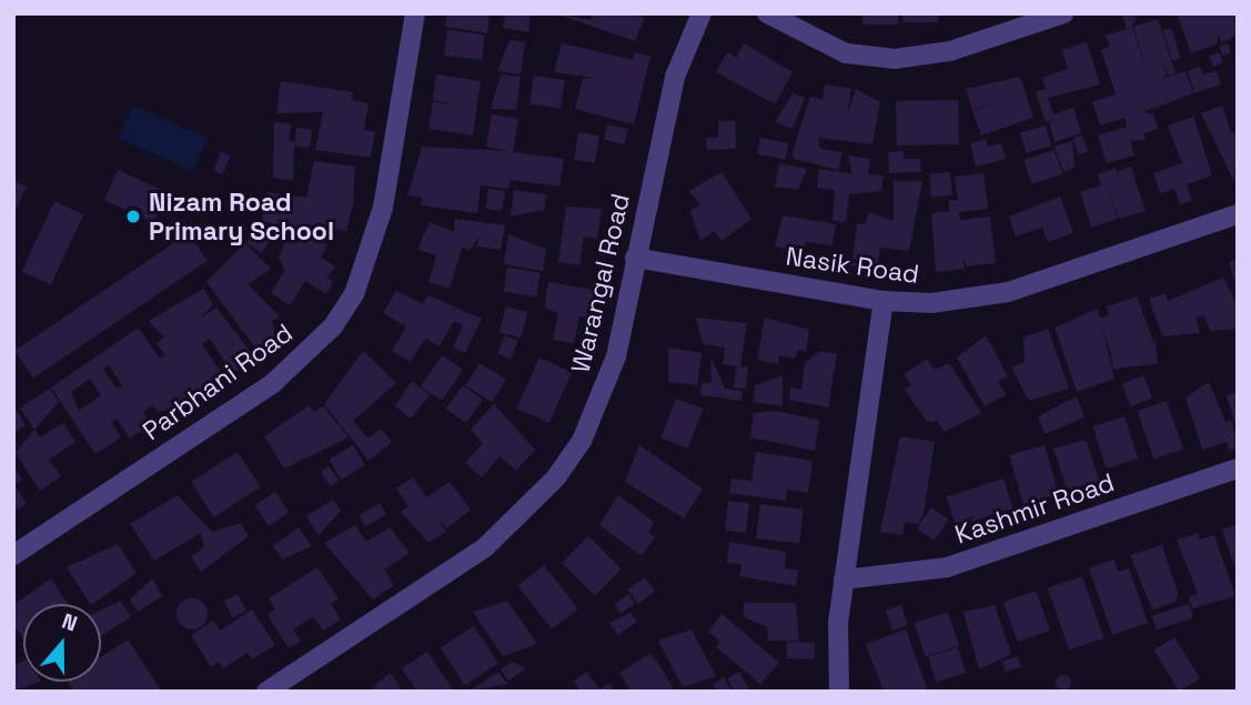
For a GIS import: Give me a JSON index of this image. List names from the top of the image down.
{
  "streets": {
    "street": [
      "Nasik Road",
      "Warangal Road",
      "Parbhani Road",
      "Kashmir Road"
    ]
  },
  "crossings": [
    ["Nasik Road", "Warangal Road"]
  ],
  "places": ["Nizam Road Primary School"],
  "north": "top"
}
